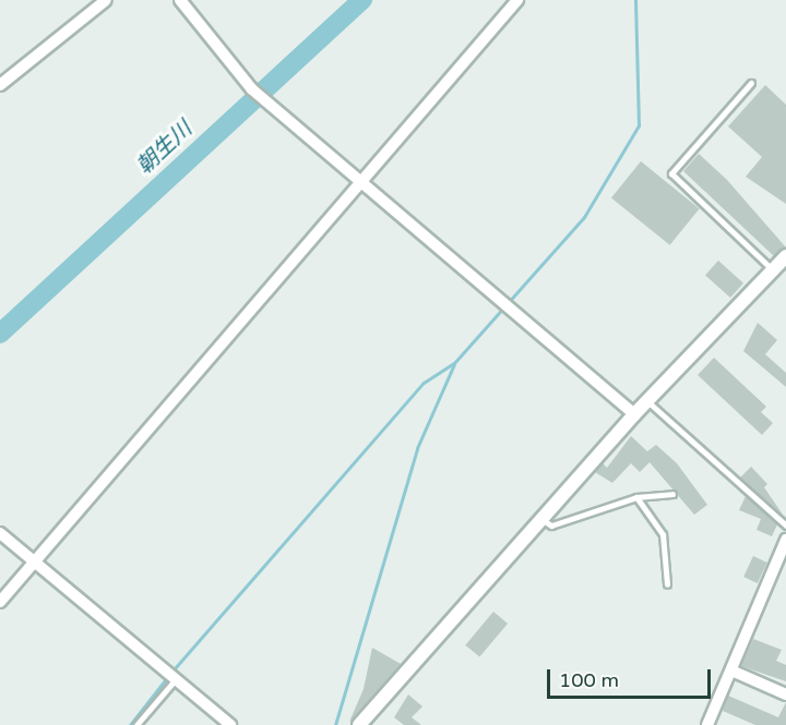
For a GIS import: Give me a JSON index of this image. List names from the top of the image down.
{
  "water": ["朝生川"],
  "scale_bar": "100 m"
}
